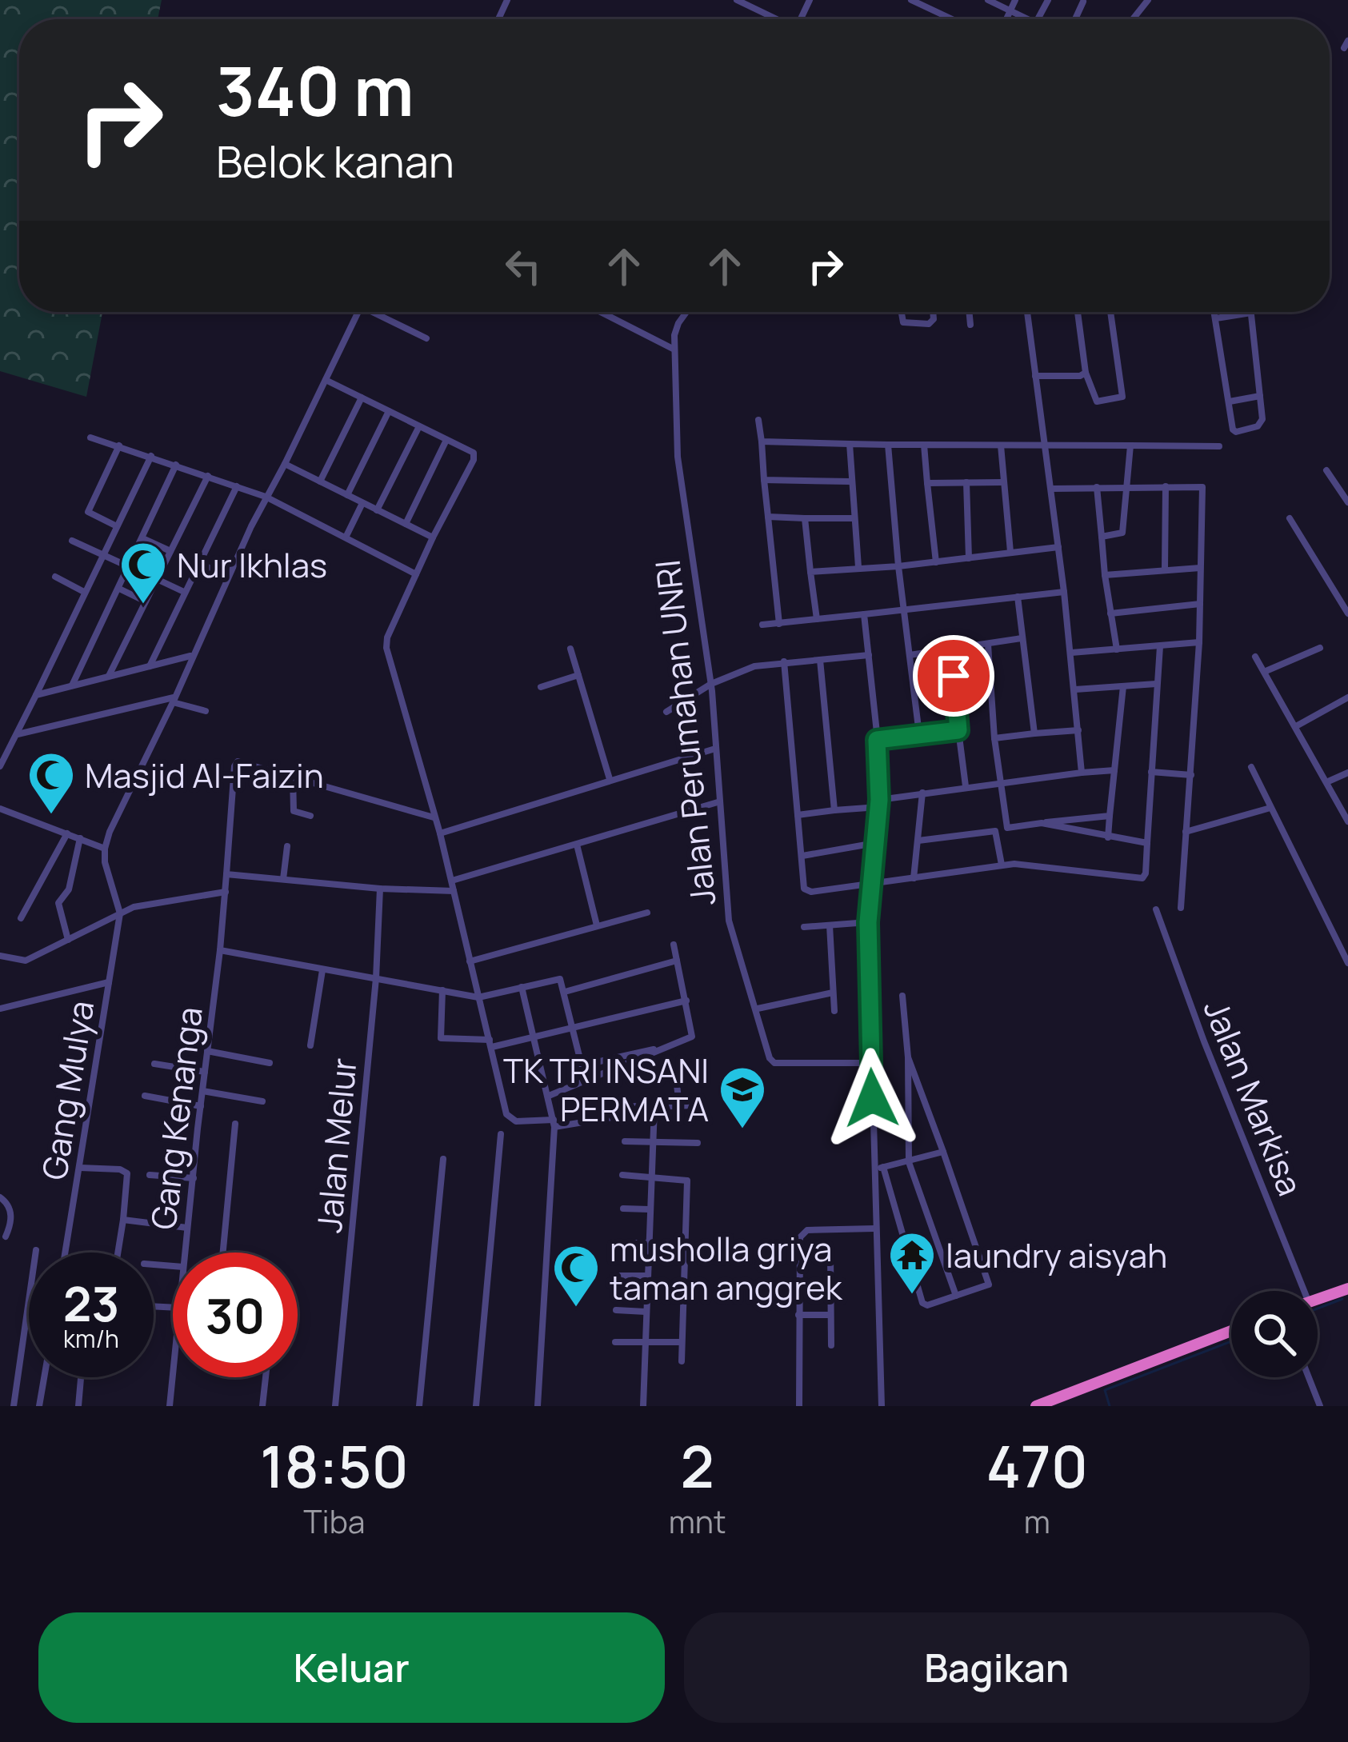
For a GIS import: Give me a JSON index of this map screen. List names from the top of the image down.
{
  "streets": {
    "street": [
      "Jalan Perumahan UNRI",
      "Gang Mulya",
      "Jalan Markisa",
      "Gang Kenanga",
      "Jalan Melur"
    ]
  },
  "places": {
    "mosque": ["Nur Ikhlas", "Masjid Al-Faizin", "musholla griya taman anggrek"],
    "school or university": ["TK TRI INSANI PERMATA"],
    "temple": ["laundry aisyah"]
  },
  "page": {
    "turn": ["340 m", "Belok kanan"],
    "speed": "23 km/h",
    "limit": "30",
    "eta": [
      "18:50",
      "Tiba",
      "2",
      "mnt",
      "470",
      "m"
    ],
    "buttons": ["Keluar", "Bagikan"]
  }
}
